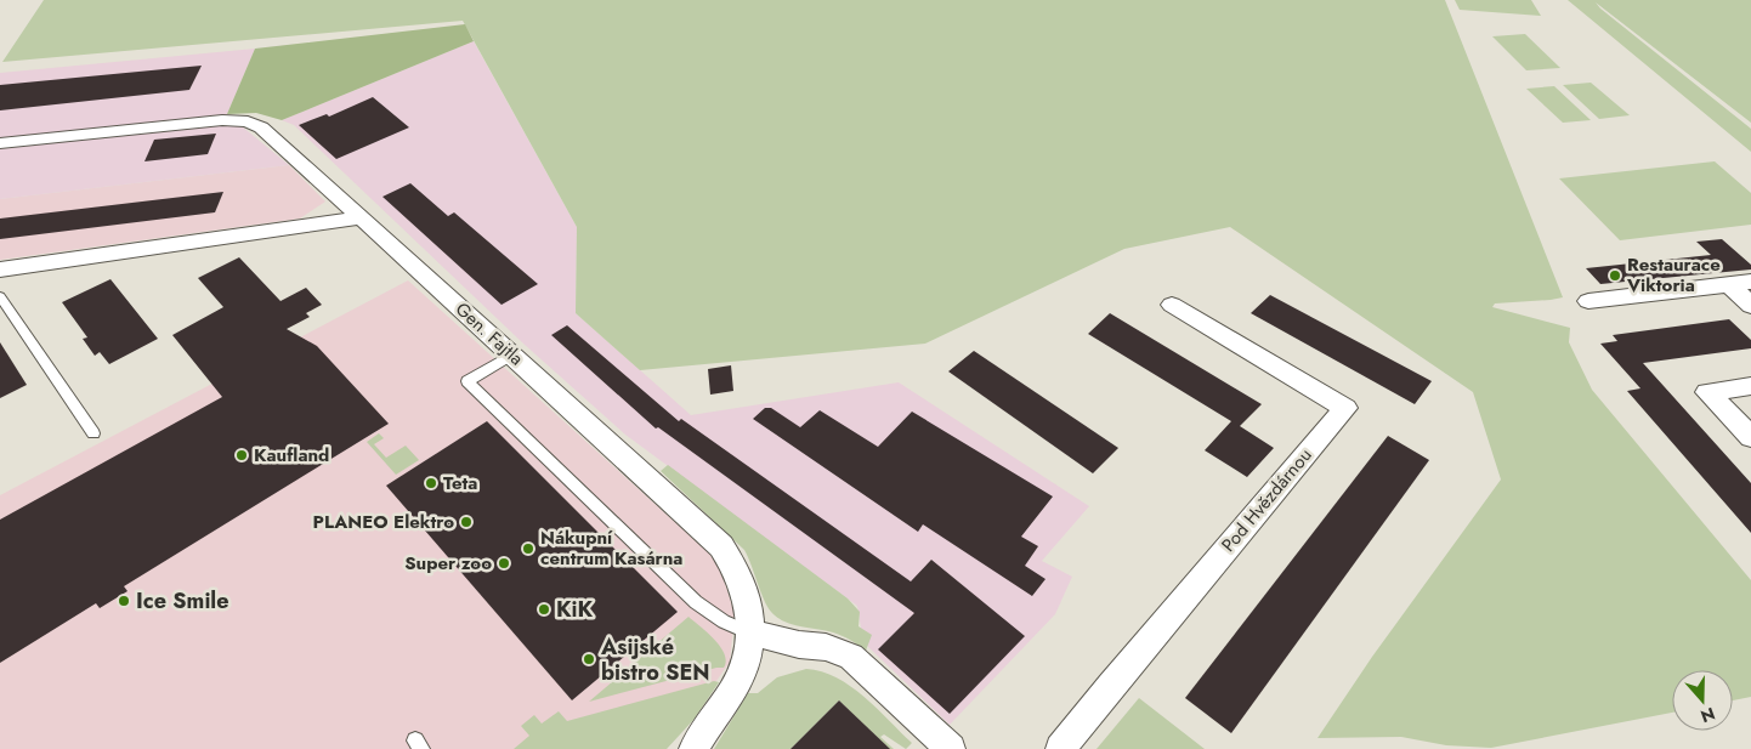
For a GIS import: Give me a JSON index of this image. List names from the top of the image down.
{
  "streets": {
    "street": ["Gen. Fajtla", "Pod Hvězdárnou"]
  },
  "places": [
    "Restaurace Viktoria",
    "Kaufland",
    "Teta",
    "PLANEO Elektro",
    "Nákupní centrum Kasárna",
    "Super zoo",
    "Ice Smile",
    "KiK",
    "Asijské bistro SEN"
  ],
  "north": "bottom"
}
